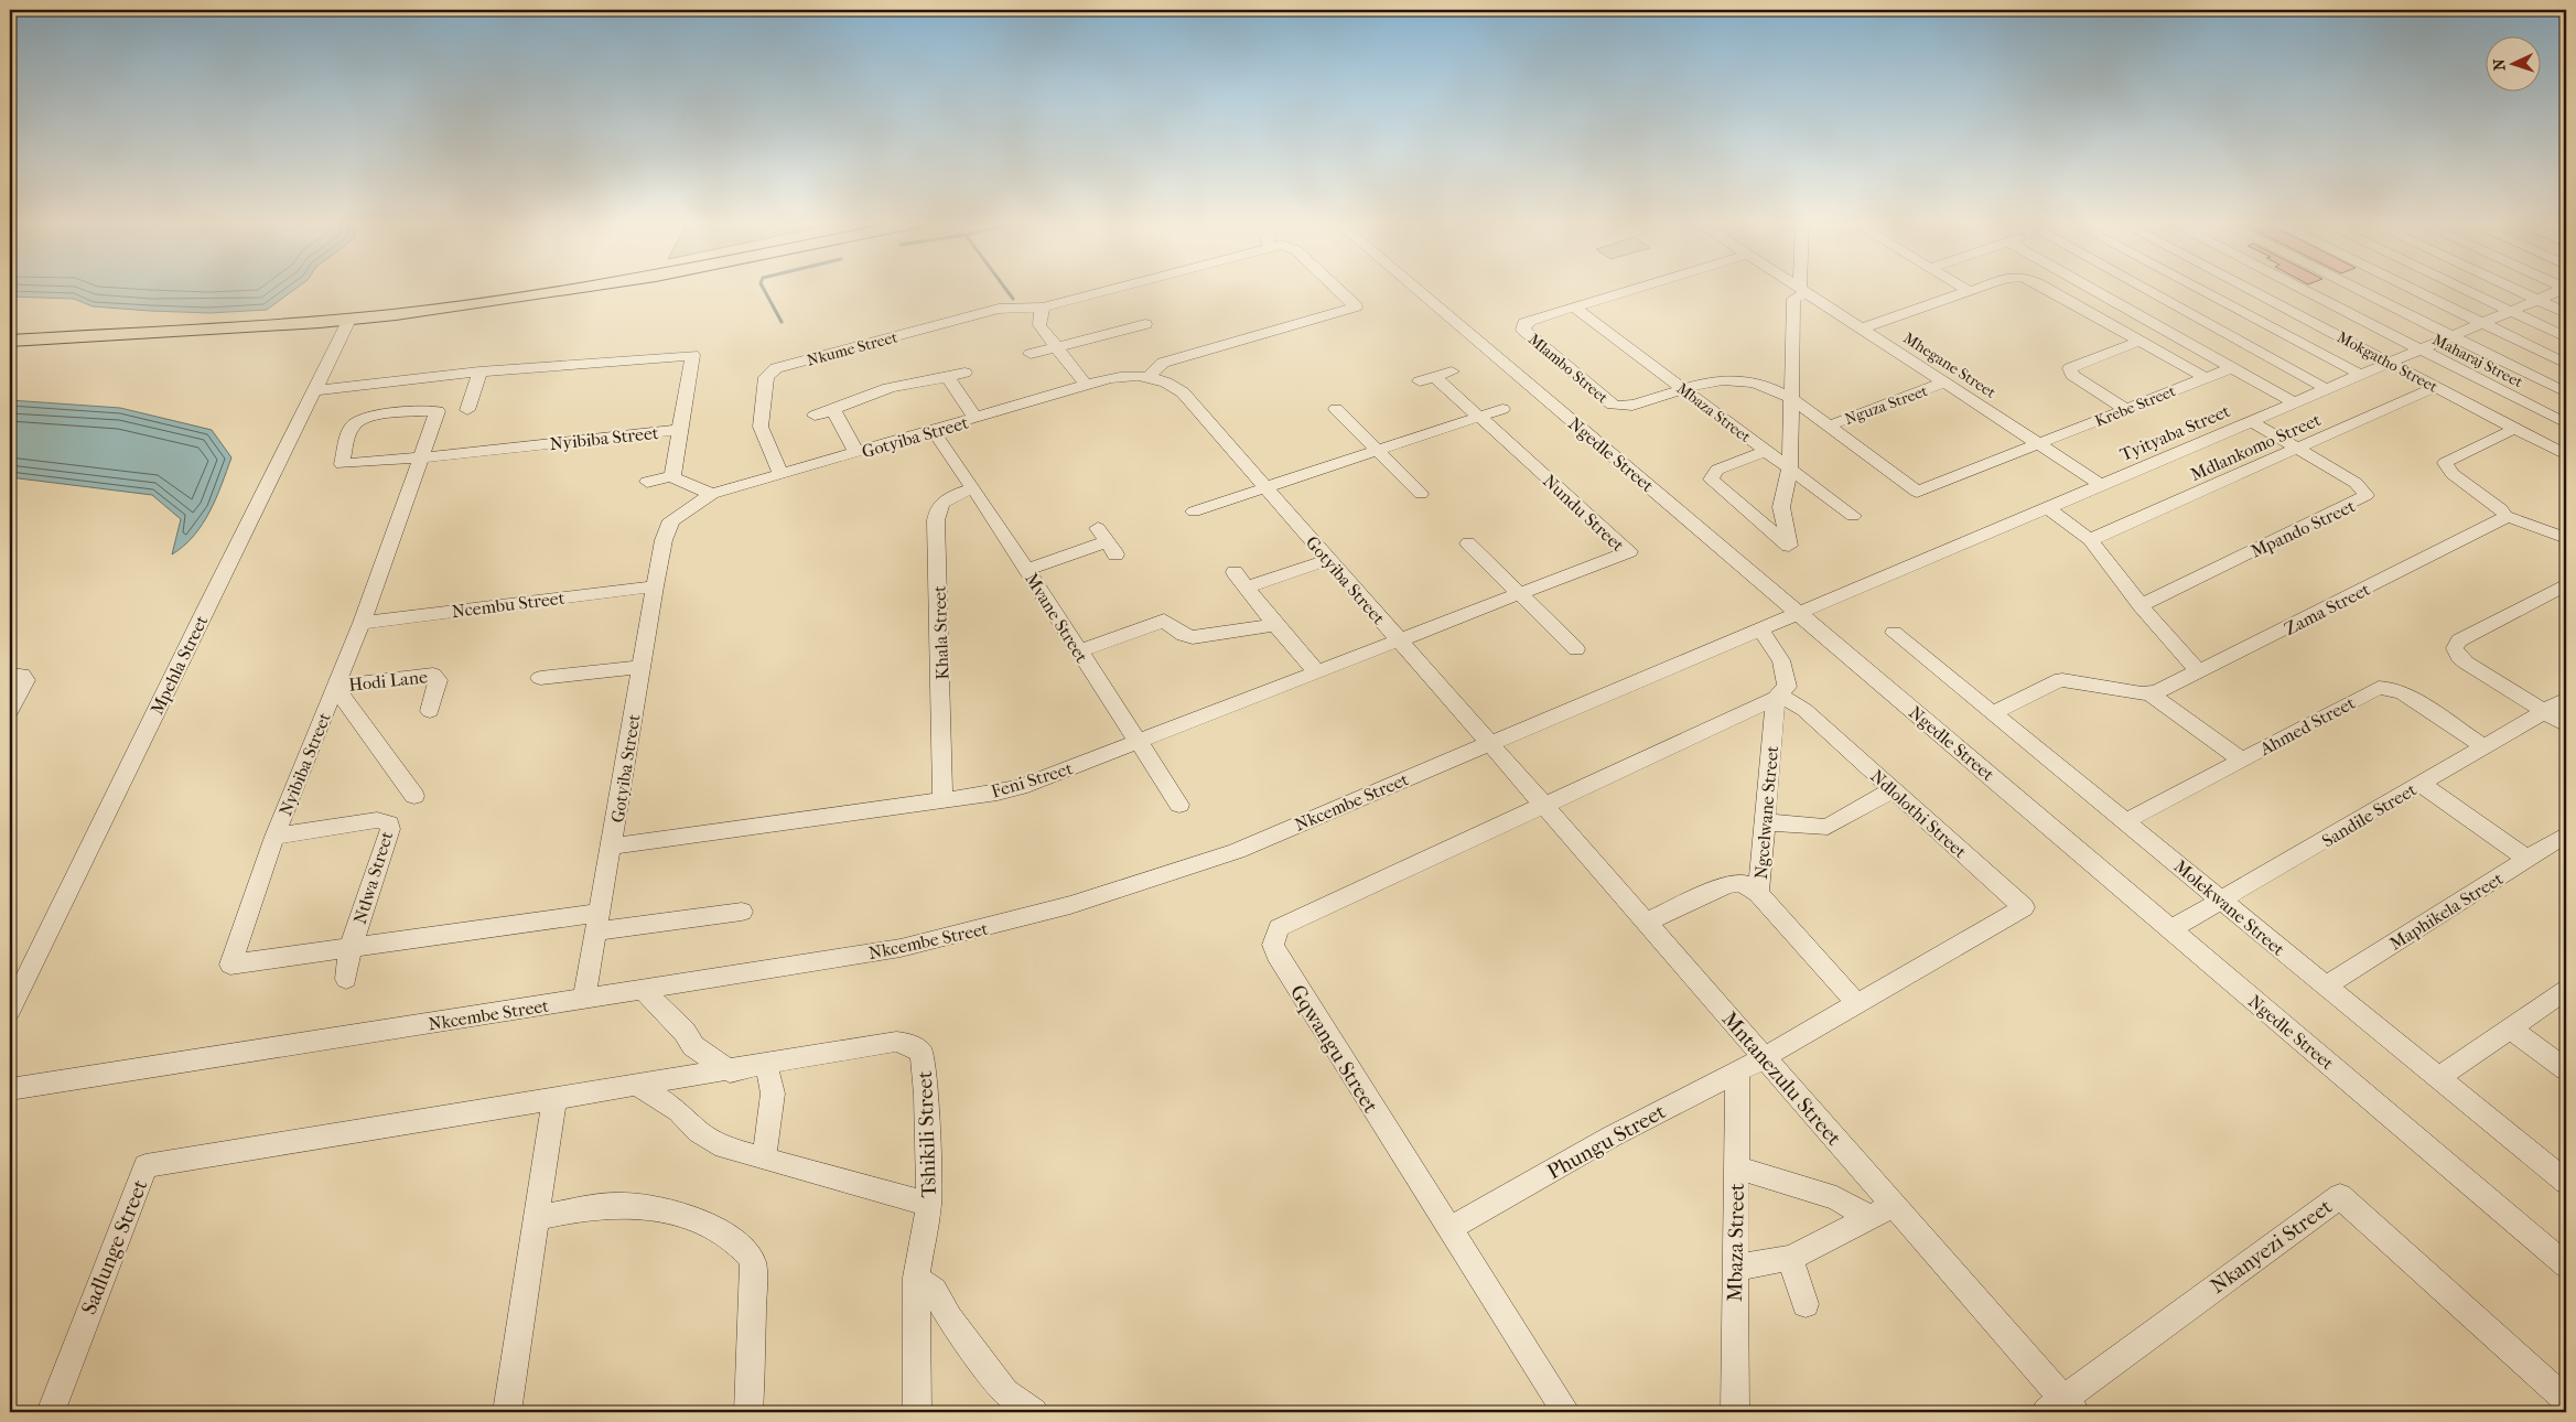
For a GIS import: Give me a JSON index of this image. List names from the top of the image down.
{
  "streets": {
    "street": [
      "Nkume Street",
      "Maharaj Street",
      "Mokgatho Street",
      "Mhegane Street",
      "Mlambo Street",
      "Nguza Street",
      "Krebe Street",
      "Mbaza Street",
      "Tyityaba Street",
      "Gotyiba Street",
      "Nyibiba Street",
      "Mdlankomo Street",
      "Ngedle Street",
      "Nundu Street",
      "Mpando Street",
      "Ncembu Street",
      "Zama Street",
      "Mvane Street",
      "Khala Street",
      "Mpehla Street",
      "Hodi Lane",
      "Ahmed Street",
      "Feni Street",
      "Nkcembe Street",
      "Ngcelwane Street",
      "Ndlolothi Street",
      "Sandile Street",
      "Ntlwa Street",
      "Molekwane Street",
      "Maphikela Street",
      "Gqwangu Street",
      "Mntanezulu Street",
      "Tshikili Street",
      "Phungu Street",
      "Nkanyezi Street",
      "Sadlunge Street"
    ]
  },
  "crossings": [
    ["Nkume Street", "Gotyiba Street"],
    ["Maharaj Street", "Tyityaba Street"],
    ["Mokgatho Street", "Tyityaba Street"],
    ["Mokgatho Street", "Mdlankomo Street"],
    ["Mhegane Street", "Mlambo Street"],
    ["Mhegane Street", "Nguza Street"],
    ["Mhegane Street", "Krebe Street"],
    ["Mhegane Street", "Tyityaba Street"],
    ["Mlambo Street", "Nguza Street"],
    ["Mlambo Street", "Krebe Street"],
    ["Mlambo Street", "Mbaza Street"],
    ["Mbaza Street", "Phungu Street"],
    ["Tyityaba Street", "Ngedle Street"],
    ["Tyityaba Street", "Mpando Street"],
    ["Tyityaba Street", "Nkcembe Street"],
    ["Gotyiba Street", "Nyibiba Street"],
    ["Gotyiba Street", "Nundu Street"],
    ["Gotyiba Street", "Ncembu Street"],
    ["Gotyiba Street", "Mvane Street"],
    ["Gotyiba Street", "Feni Street"],
    ["Gotyiba Street", "Nkcembe Street"],
    ["Gotyiba Street", "Mntanezulu Street"],
    ["Nyibiba Street", "Ncembu Street"],
    ["Nyibiba Street", "Hodi Lane"],
    ["Nyibiba Street", "Ntlwa Street"],
    ["Mdlankomo Street", "Mpando Street"],
    ["Ngedle Street", "Nkcembe Street"],
    ["Ngedle Street", "Sandile Street"],
    ["Nundu Street", "Feni Street"],
    ["Mvane Street", "Khala Street"],
    ["Mvane Street", "Feni Street"],
    ["Khala Street", "Feni Street"],
    ["Ahmed Street", "Sandile Street"],
    ["Ahmed Street", "Molekwane Street"],
    ["Nkcembe Street", "Ngcelwane Street"],
    ["Nkcembe Street", "Mntanezulu Street"],
    ["Ngcelwane Street", "Ndlolothi Street"],
    ["Ndlolothi Street", "Mntanezulu Street"],
    ["Ndlolothi Street", "Phungu Street"],
    ["Sandile Street", "Molekwane Street"],
    ["Molekwane Street", "Maphikela Street"],
    ["Gqwangu Street", "Mntanezulu Street"],
    ["Gqwangu Street", "Phungu Street"],
    ["Mntanezulu Street", "Phungu Street"],
    ["Mntanezulu Street", "Nkanyezi Street"],
    ["Tshikili Street", "Sadlunge Street"]
  ],
  "north": "left"
}
